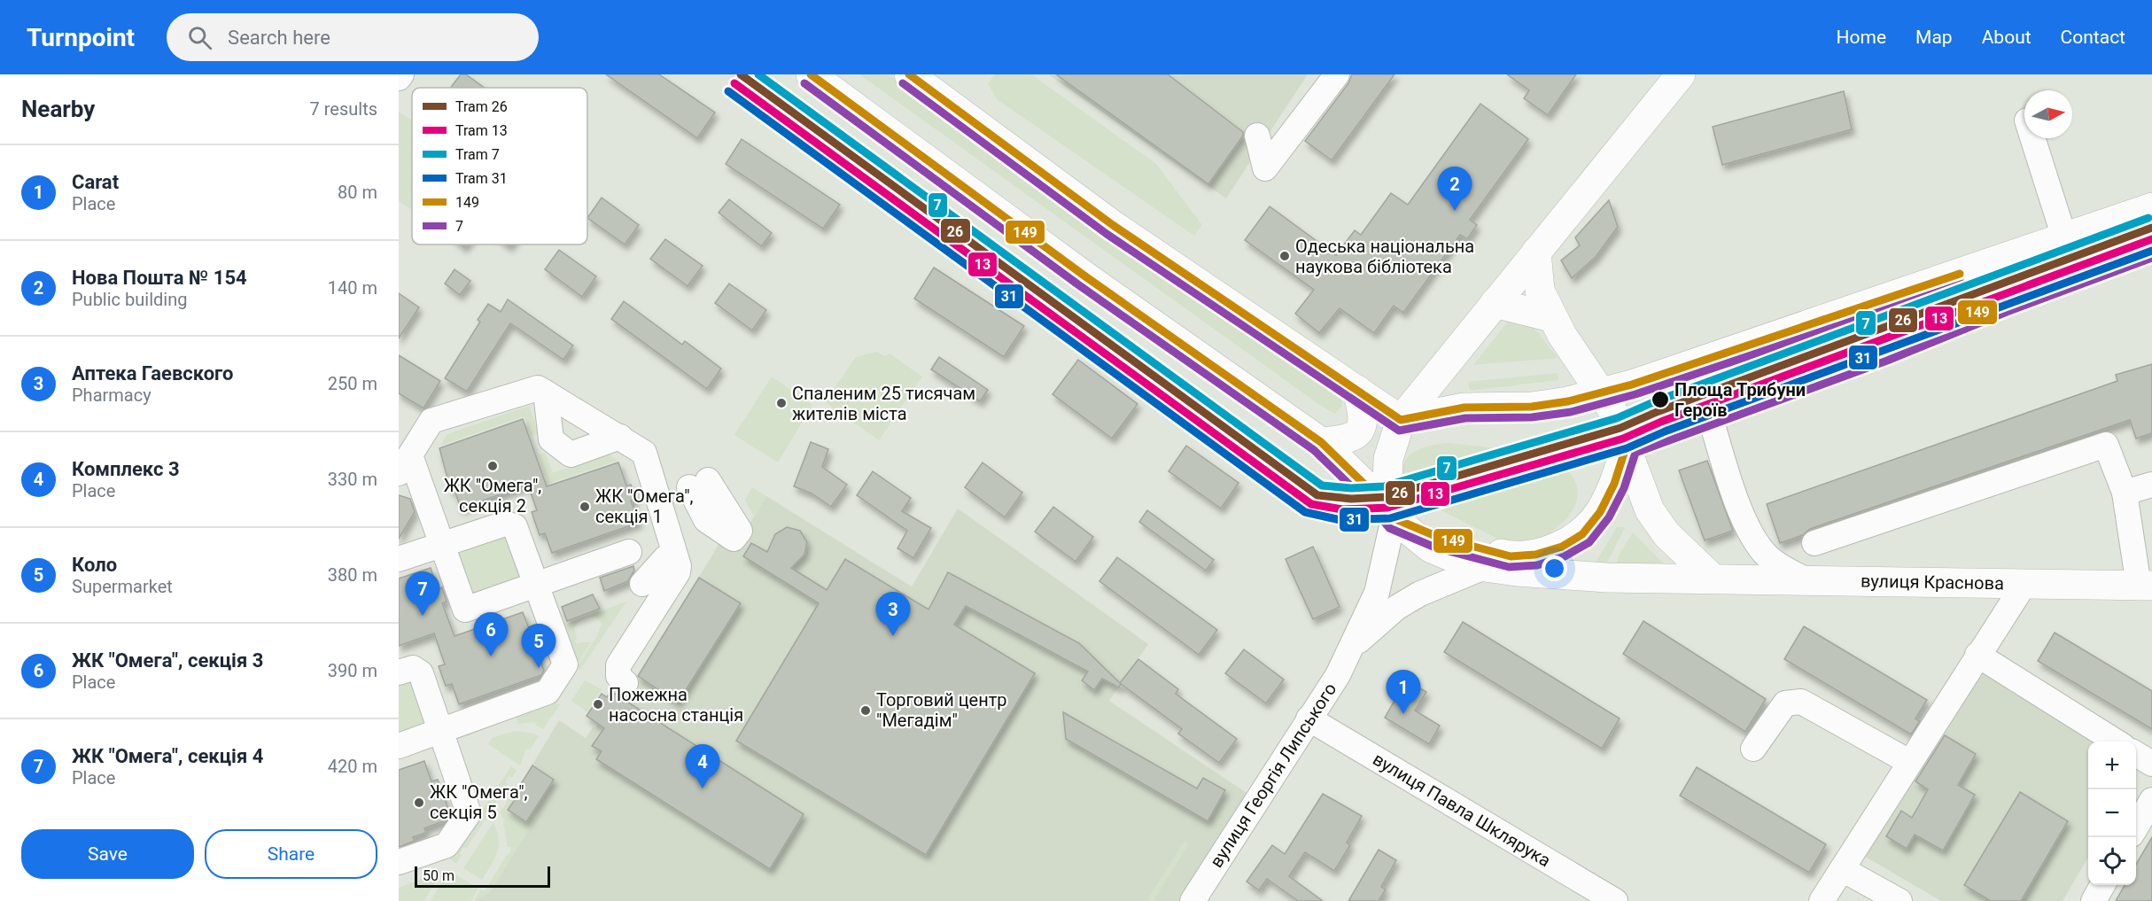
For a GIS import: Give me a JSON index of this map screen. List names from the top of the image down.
{
  "streets": {
    "main road": ["вулиця Краснова"],
    "street": ["вулиця Георгія Липського", "вулиця Павла Шклярука"]
  },
  "crossings": [
    ["вулиця Краснова", "вулиця Георгія Липського"],
    ["вулиця Георгія Липського", "вулиця Павла Шклярука"]
  ],
  "places": [
    "Одеська національна наукова бібліотека",
    "Площа Трибуни Героїв",
    "Спаленим 25 тисячам жителів міста",
    "ЖК \"Омега\", секція 2",
    "ЖК \"Омега\", секція 1",
    "Пожежна насосна станція",
    "Торговий центр \"Мегадім\"",
    "ЖК \"Омега\", секція 5"
  ],
  "lines": [
    "tram line 26",
    "tram line 7",
    "transit line 149",
    "tram line 13",
    "transit line 7",
    "tram line 31"
  ],
  "legend": [
    "Tram 26",
    "Tram 13",
    "Tram 7",
    "Tram 31",
    "149",
    "7"
  ],
  "scale_bar": "50 m",
  "north": "right",
  "page": {
    "header": "Turnpoint",
    "search": "Search here",
    "nav": [
      "Home",
      "Map",
      "About",
      "Contact"
    ],
    "heading": ["Nearby", "7 results"],
    "list": [
      {
        "mark": "1",
        "name": "Carat",
        "note": "Place",
        "value": "80 m"
      },
      {
        "mark": "2",
        "name": "Нова Пошта № 154",
        "note": "Public building",
        "value": "140 m"
      },
      {
        "mark": "3",
        "name": "Аптека Гаевского",
        "note": "Pharmacy",
        "value": "250 m"
      },
      {
        "mark": "4",
        "name": "Комплекс 3",
        "note": "Place",
        "value": "330 m"
      },
      {
        "mark": "5",
        "name": "Коло",
        "note": "Supermarket",
        "value": "380 m"
      },
      {
        "mark": "6",
        "name": "ЖК \"Омега\", секція 3",
        "note": "Place",
        "value": "390 m"
      },
      {
        "mark": "7",
        "name": "ЖК \"Омега\", секція 4",
        "note": "Place",
        "value": "420 m"
      }
    ],
    "pins": [
      "2",
      "7",
      "3",
      "6",
      "5",
      "1",
      "4"
    ],
    "map_buttons": ["+", "−"],
    "buttons": ["Save", "Share"],
    "scale": "50 m"
  }
}
